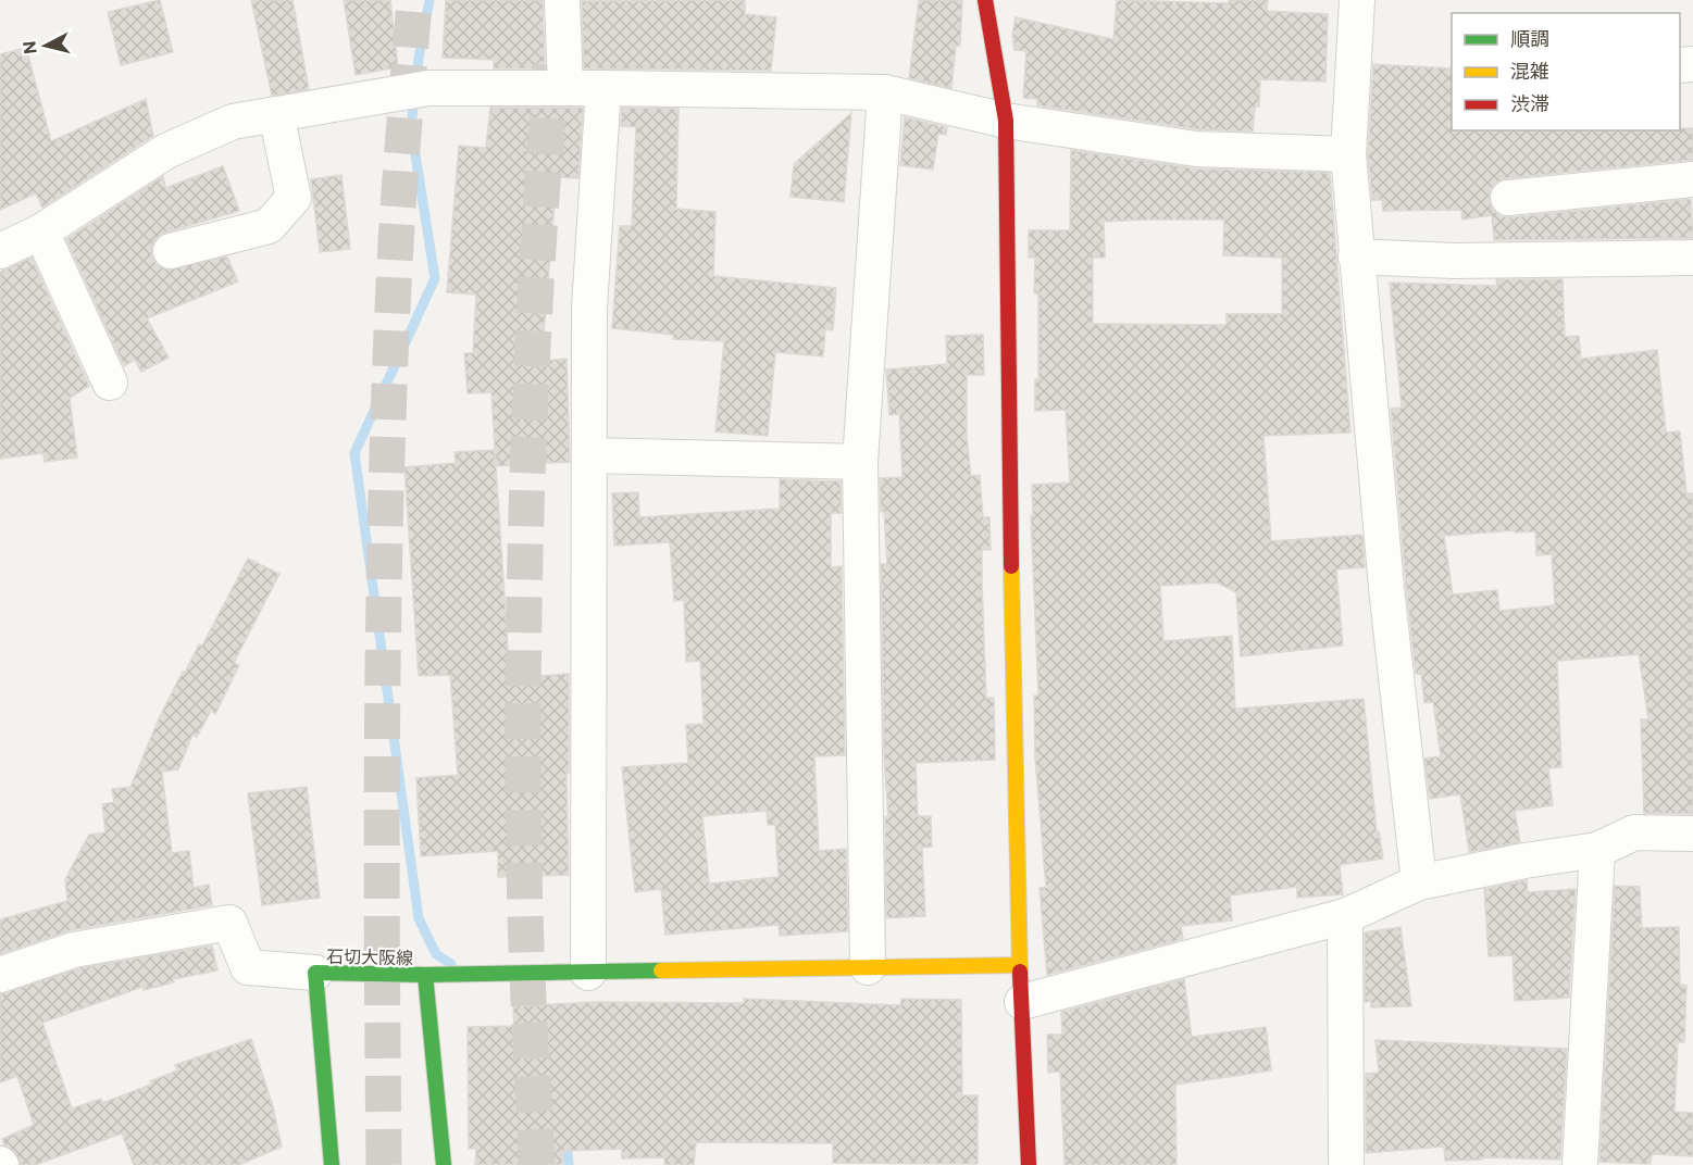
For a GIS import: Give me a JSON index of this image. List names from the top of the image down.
{
  "streets": {
    "street": ["石切大阪線"]
  },
  "legend": ["順調", "混雑", "渋滞"],
  "north": "left"
}
